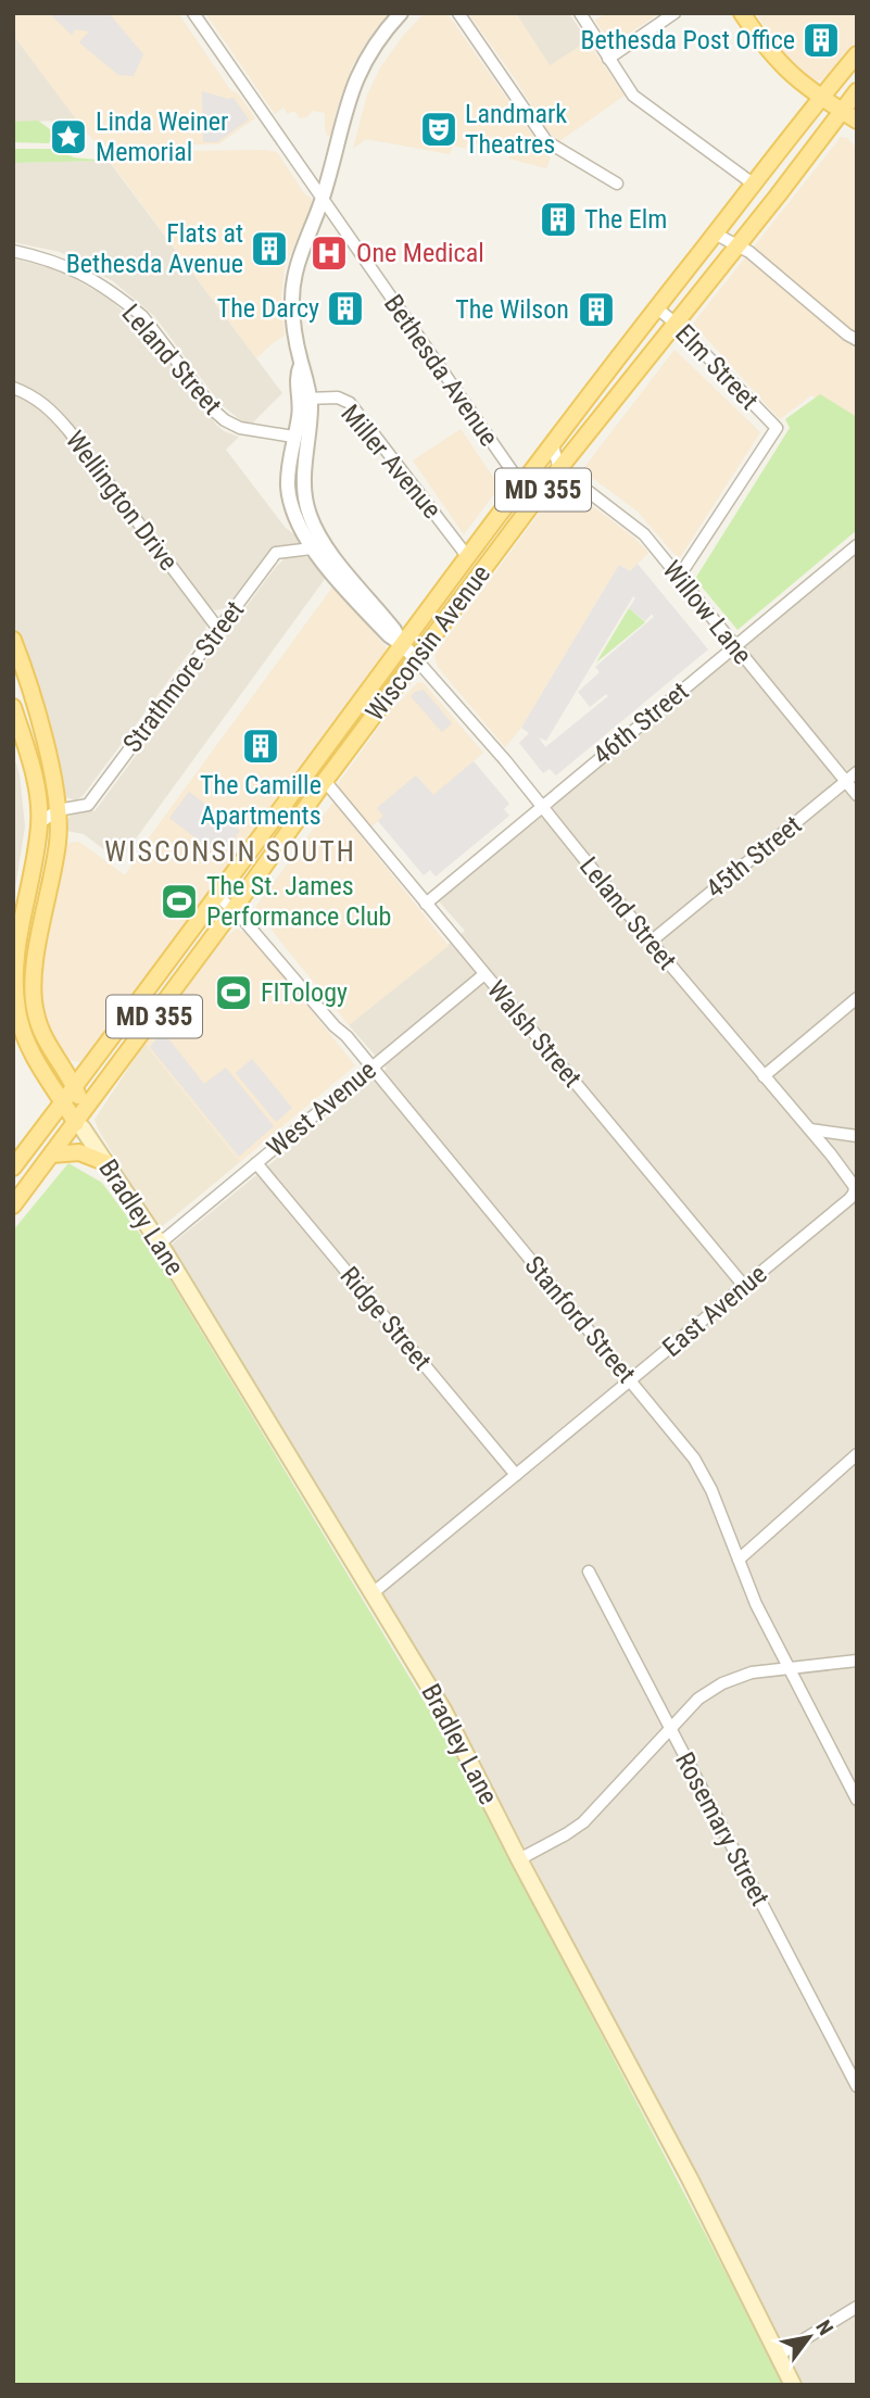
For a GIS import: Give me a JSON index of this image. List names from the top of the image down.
{
  "streets": {
    "main road": ["MD 355", "Wisconsin Avenue", "Bradley Lane"],
    "street": [
      "Leland Street",
      "Elm Street",
      "Bethesda Avenue",
      "Miller Avenue",
      "Wellington Drive",
      "Willow Lane",
      "Strathmore Street",
      "46th Street",
      "45th Street",
      "Walsh Street",
      "West Avenue",
      "East Avenue",
      "Ridge Street",
      "Stanford Street",
      "Rosemary Street"
    ]
  },
  "crossings": [
    ["Leland Street", "Wisconsin Avenue"],
    ["Leland Street", "46th Street"],
    ["Leland Street", "45th Street"],
    ["Leland Street", "East Avenue"],
    ["Elm Street", "Willow Lane"],
    ["Elm Street", "Wisconsin Avenue"],
    ["Bethesda Avenue", "Wisconsin Avenue"],
    ["Miller Avenue", "Wisconsin Avenue"],
    ["Wellington Drive", "Strathmore Street"],
    ["Willow Lane", "Wisconsin Avenue"],
    ["Willow Lane", "46th Street"],
    ["Willow Lane", "45th Street"],
    ["Wisconsin Avenue", "Walsh Street"],
    ["Wisconsin Avenue", "Bradley Lane"],
    ["Wisconsin Avenue", "Stanford Street"],
    ["46th Street", "Walsh Street"],
    ["Walsh Street", "West Avenue"],
    ["Walsh Street", "East Avenue"],
    ["West Avenue", "Bradley Lane"],
    ["West Avenue", "Ridge Street"],
    ["West Avenue", "Stanford Street"],
    ["Bradley Lane", "East Avenue"],
    ["East Avenue", "Ridge Street"],
    ["East Avenue", "Stanford Street"]
  ],
  "districts": ["WISCONSIN SOUTH"],
  "places": {
    "building": [
      "Bethesda Post Office",
      "The Elm",
      "Flats at Bethesda Avenue",
      "The Darcy",
      "The Wilson",
      "The Camille Apartments"
    ],
    "theatre": ["Landmark Theatres"],
    "place": ["Linda Weiner Memorial"],
    "hospital": ["One Medical"],
    "sports": ["The St. James Performance Club", "FITology"]
  },
  "north": "top right"
}
